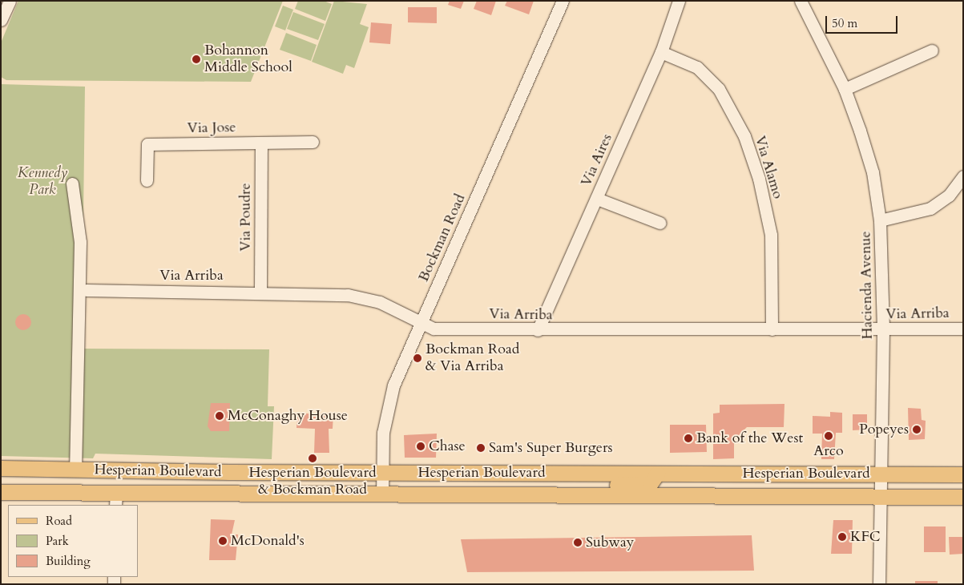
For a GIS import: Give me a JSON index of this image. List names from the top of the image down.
{
  "streets": {
    "main road": ["Hesperian Boulevard"],
    "street": [
      "Via Jose",
      "Via Aires",
      "Via Alamo",
      "Via Poudre",
      "Bockman Road",
      "Via Arriba",
      "Hacienda Avenue"
    ]
  },
  "crossings": [
    ["Via Jose", "Via Poudre"],
    ["Via Aires", "Via Alamo"],
    ["Via Aires", "Via Arriba"],
    ["Via Alamo", "Via Arriba"],
    ["Via Poudre", "Via Arriba"],
    ["Bockman Road", "Via Arriba"],
    ["Bockman Road", "Hesperian Boulevard"],
    ["Via Arriba", "Hacienda Avenue"],
    ["Hacienda Avenue", "Hesperian Boulevard"]
  ],
  "parks": ["Kennedy Park"],
  "places": [
    "Bohannon Middle School",
    "Bockman Road & Via Arriba",
    "McConaghy House",
    "Popeyes",
    "Arco",
    "Bank of the West",
    "Chase",
    "Sam's Super Burgers",
    "Hesperian Boulevard & Bockman Road",
    "KFC",
    "McDonald's",
    "Subway"
  ],
  "legend": ["Road", "Park", "Building"],
  "scale_bar": "50 m"
}
